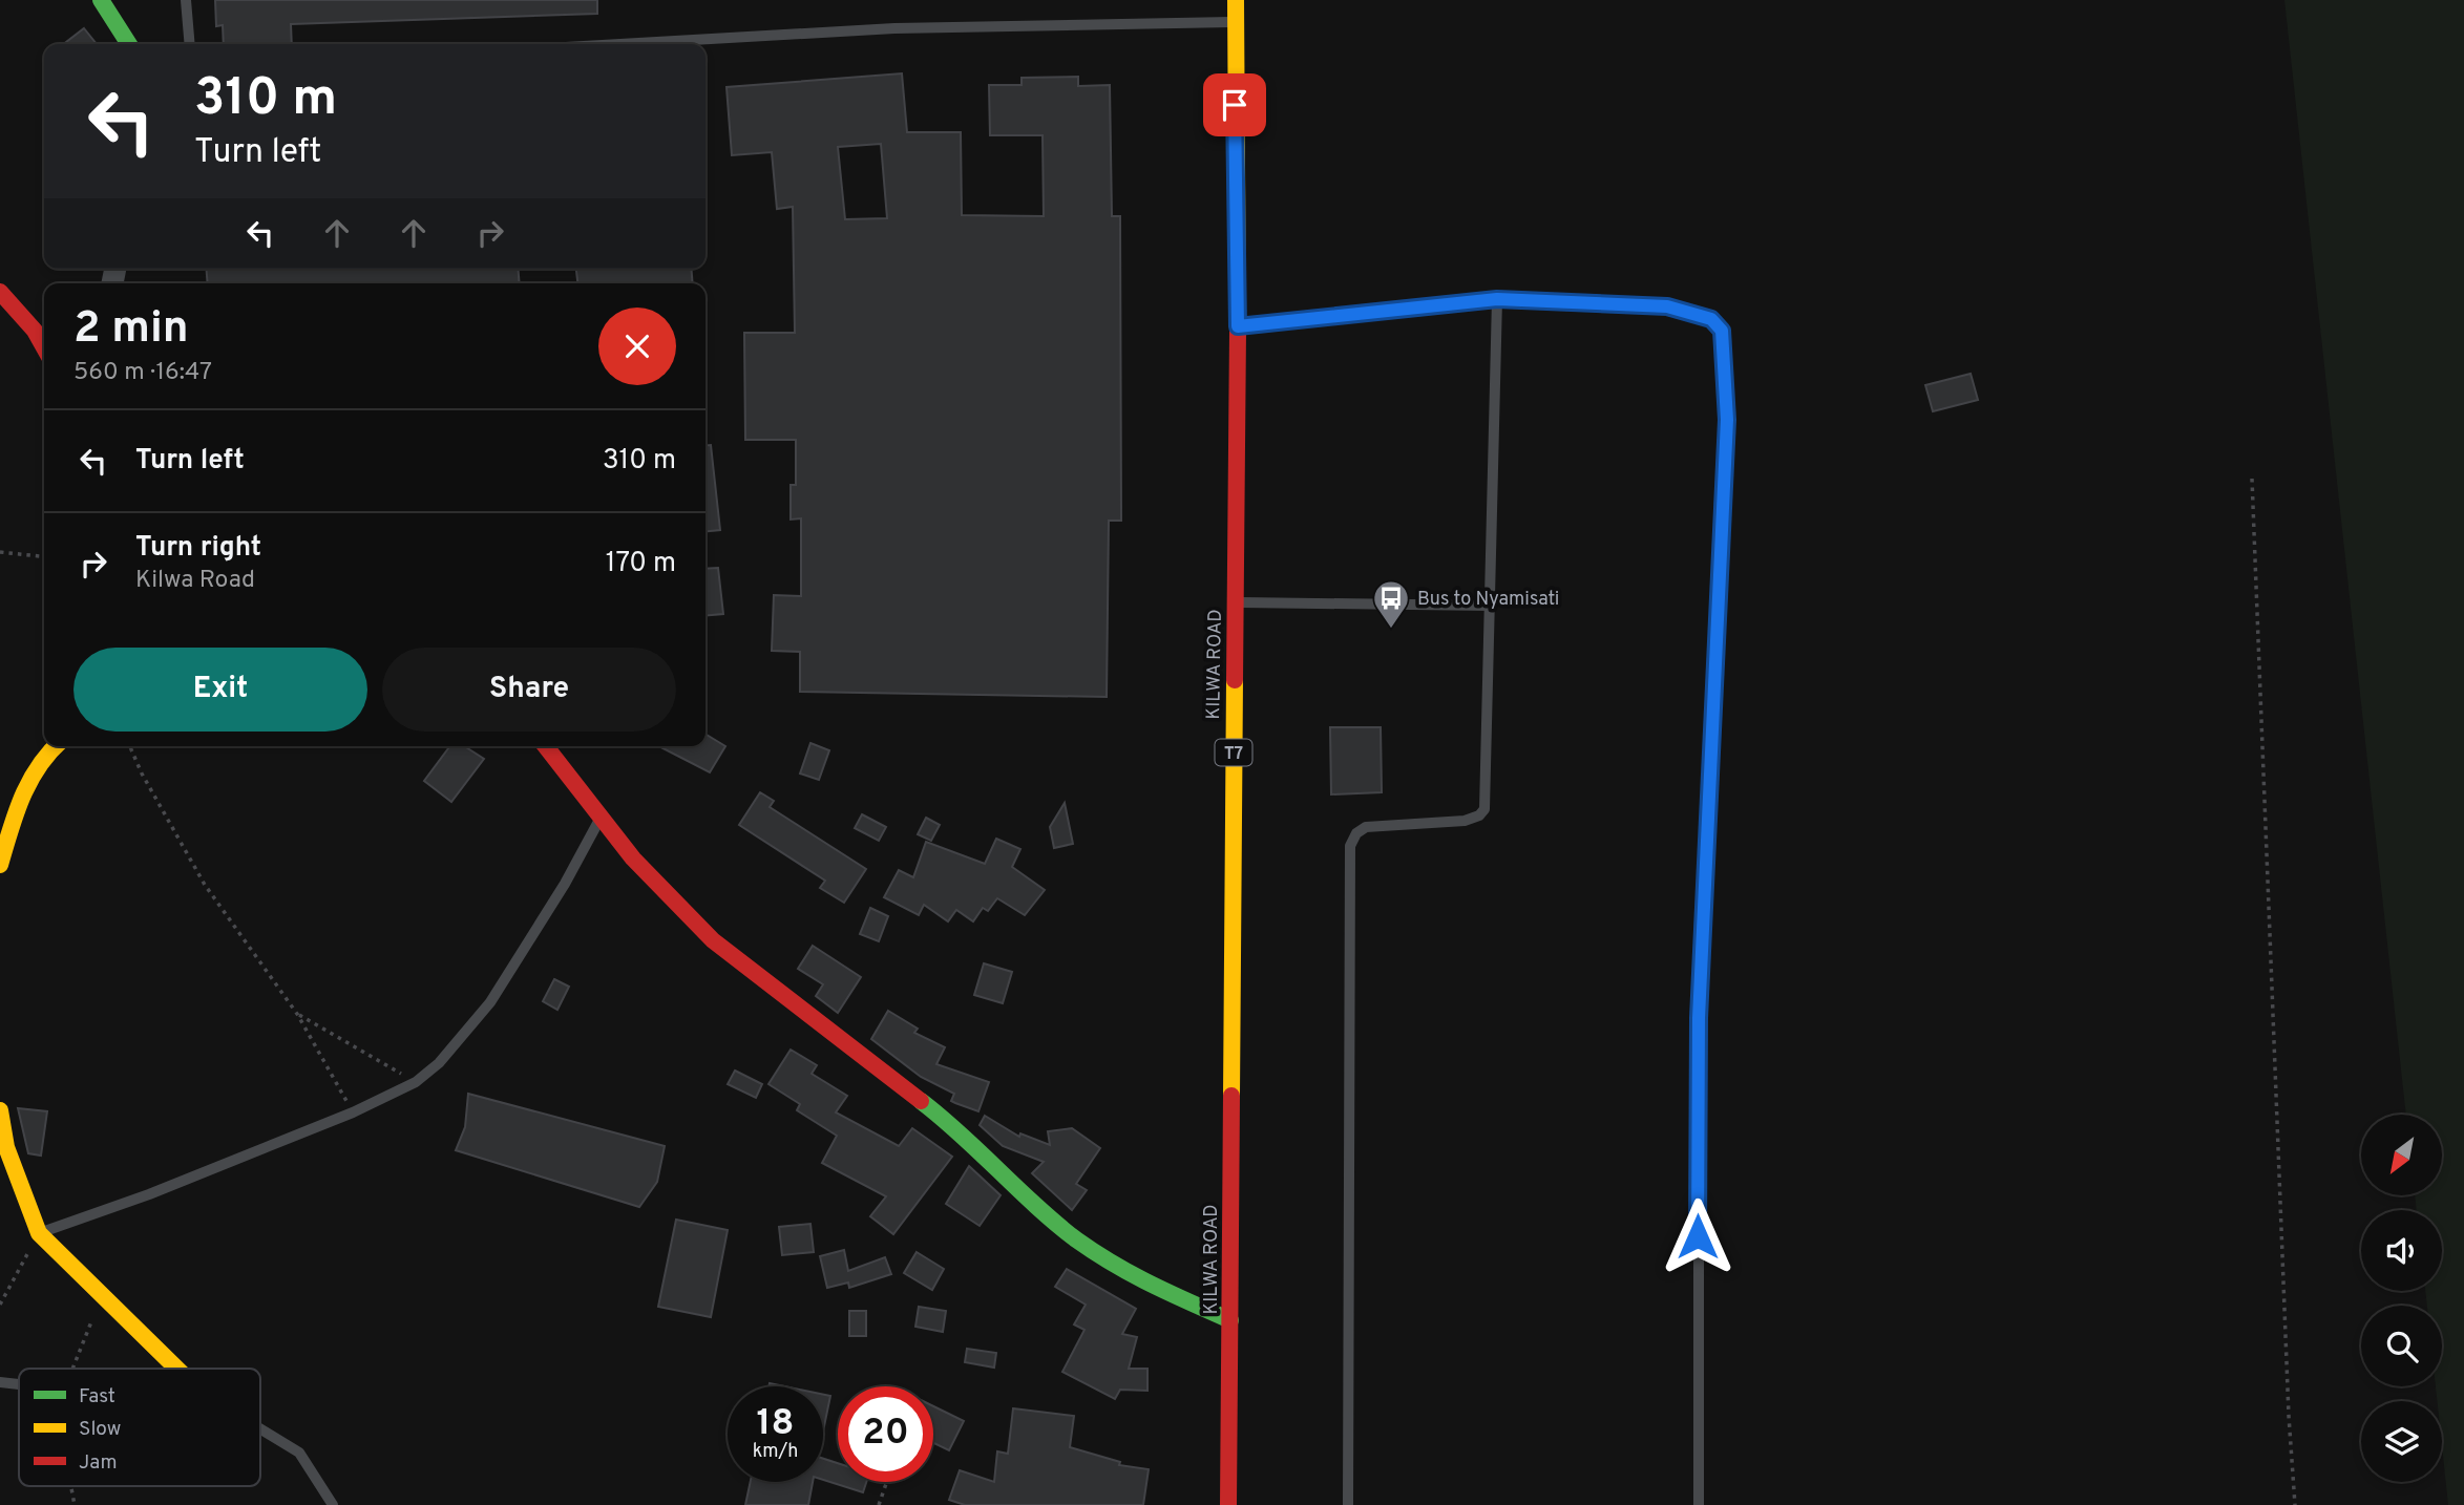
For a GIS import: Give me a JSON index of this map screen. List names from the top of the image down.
{
  "streets": {
    "main road": ["KILWA ROAD", "T7"]
  },
  "places": {
    "bus stop": ["Bus to Nyamisati"]
  },
  "legend": ["Fast", "Slow", "Jam"],
  "north": "bottom left",
  "page": {
    "turn": ["310 m", "Turn left"],
    "heading": ["2 min", "560 m · 16:47"],
    "list": [
      {
        "name": "Turn left",
        "value": "310 m"
      },
      {
        "name": "Turn right",
        "note": "Kilwa Road",
        "value": "170 m"
      }
    ],
    "buttons": ["Exit", "Share"],
    "speed": "18 km/h",
    "limit": "20"
  }
}
